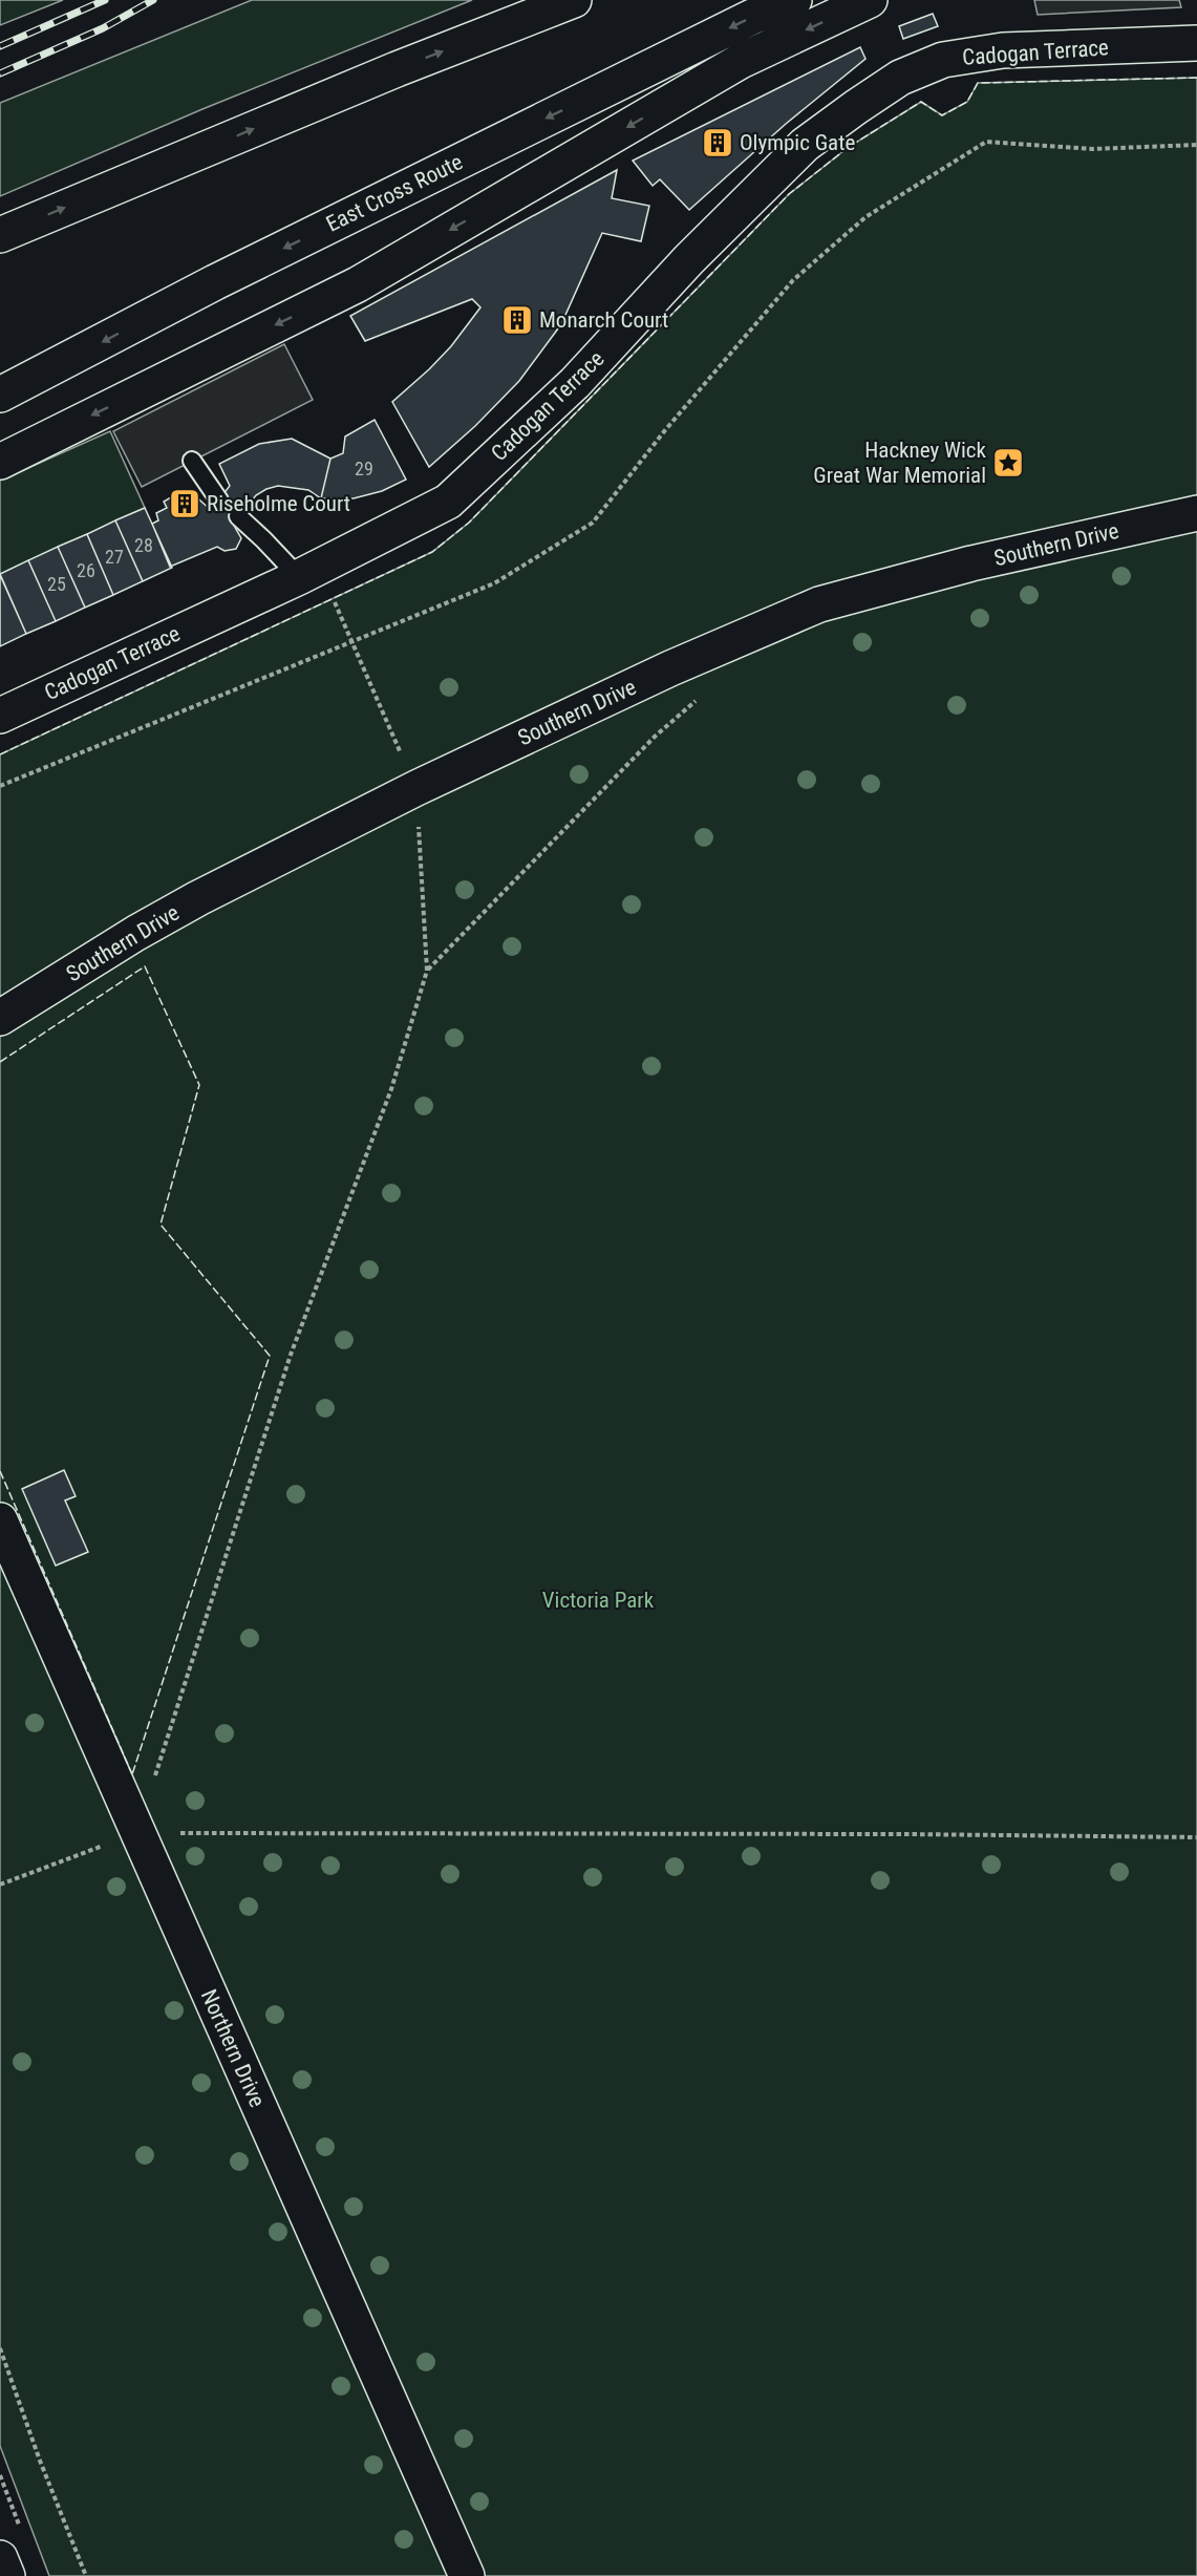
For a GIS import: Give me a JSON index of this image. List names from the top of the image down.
{
  "streets": {
    "main road": [
      "Cadogan Terrace",
      "East Cross Route",
      "Southern Drive",
      "Northern Drive"
    ]
  },
  "parks": ["Victoria Park"],
  "places": {
    "building": ["Olympic Gate", "Monarch Court", "Riseholme Court"],
    "place": ["Hackney Wick Great War Memorial"]
  },
  "house_numbers": [
    "29",
    "28",
    "27",
    "26",
    "25"
  ]
}
